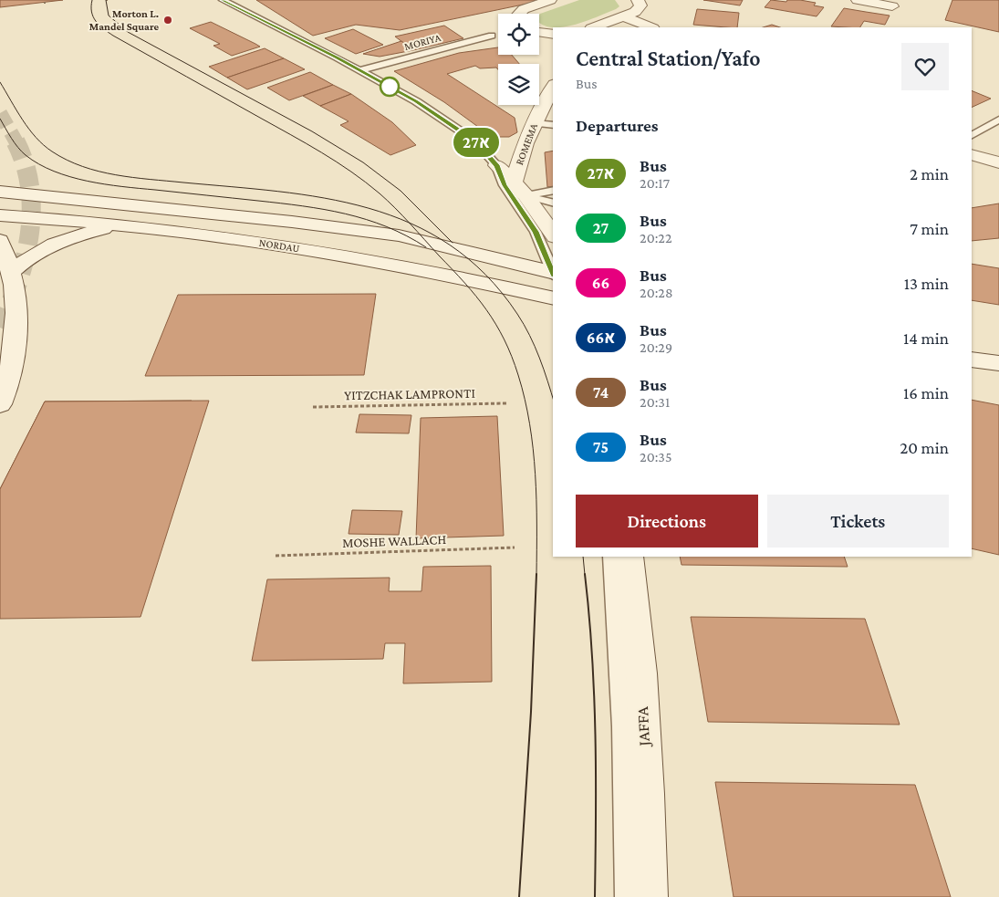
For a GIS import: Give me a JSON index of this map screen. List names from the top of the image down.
{
  "streets": {
    "street": ["ROMEMA", "NORDAU", "JAFFA"],
    "lane": ["MORIYA"],
    "path": ["YITZCHAK LAMPRONTI", "MOSHE WALLACH"]
  },
  "places": ["Morton L. Mandel Square"],
  "lines": ["bus line 27א"],
  "page": {
    "on_map": "27א",
    "heading": [
      ["Central Station/Yafo", "Bus"],
      "Departures"
    ],
    "list": [
      {
        "mark": "27א",
        "name": "Bus",
        "note": "20:17",
        "value": "2 min"
      },
      {
        "mark": "27",
        "name": "Bus",
        "note": "20:22",
        "value": "7 min"
      },
      {
        "mark": "66",
        "name": "Bus",
        "note": "20:28",
        "value": "13 min"
      },
      {
        "mark": "66א",
        "name": "Bus",
        "note": "20:29",
        "value": "14 min"
      },
      {
        "mark": "74",
        "name": "Bus",
        "note": "20:31",
        "value": "16 min"
      },
      {
        "mark": "75",
        "name": "Bus",
        "note": "20:35",
        "value": "20 min"
      }
    ],
    "buttons": ["Directions", "Tickets"]
  }
}
